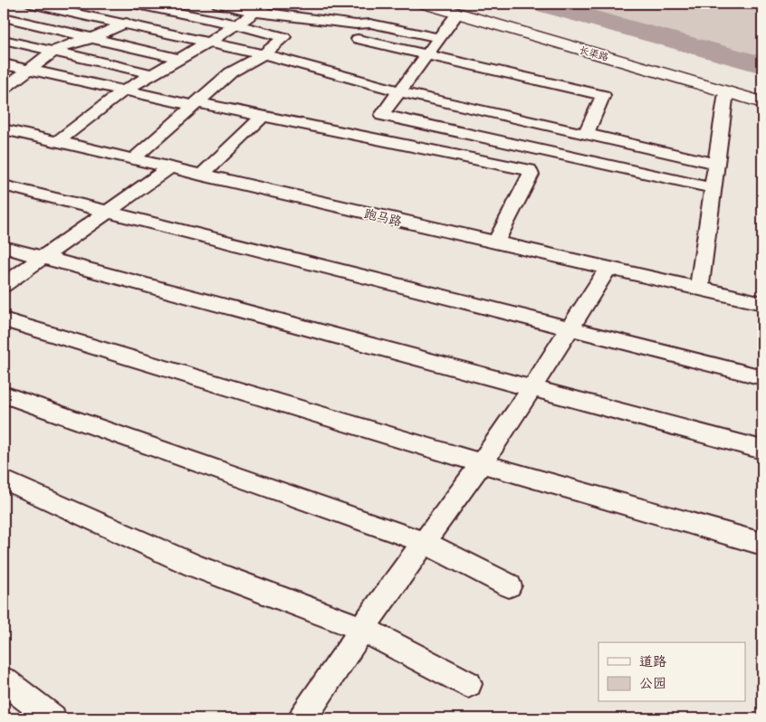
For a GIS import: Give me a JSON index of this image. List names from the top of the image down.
{
  "streets": {
    "main road": ["长渠路"],
    "street": ["跑马路"]
  },
  "legend": ["道路", "公园"]
}
